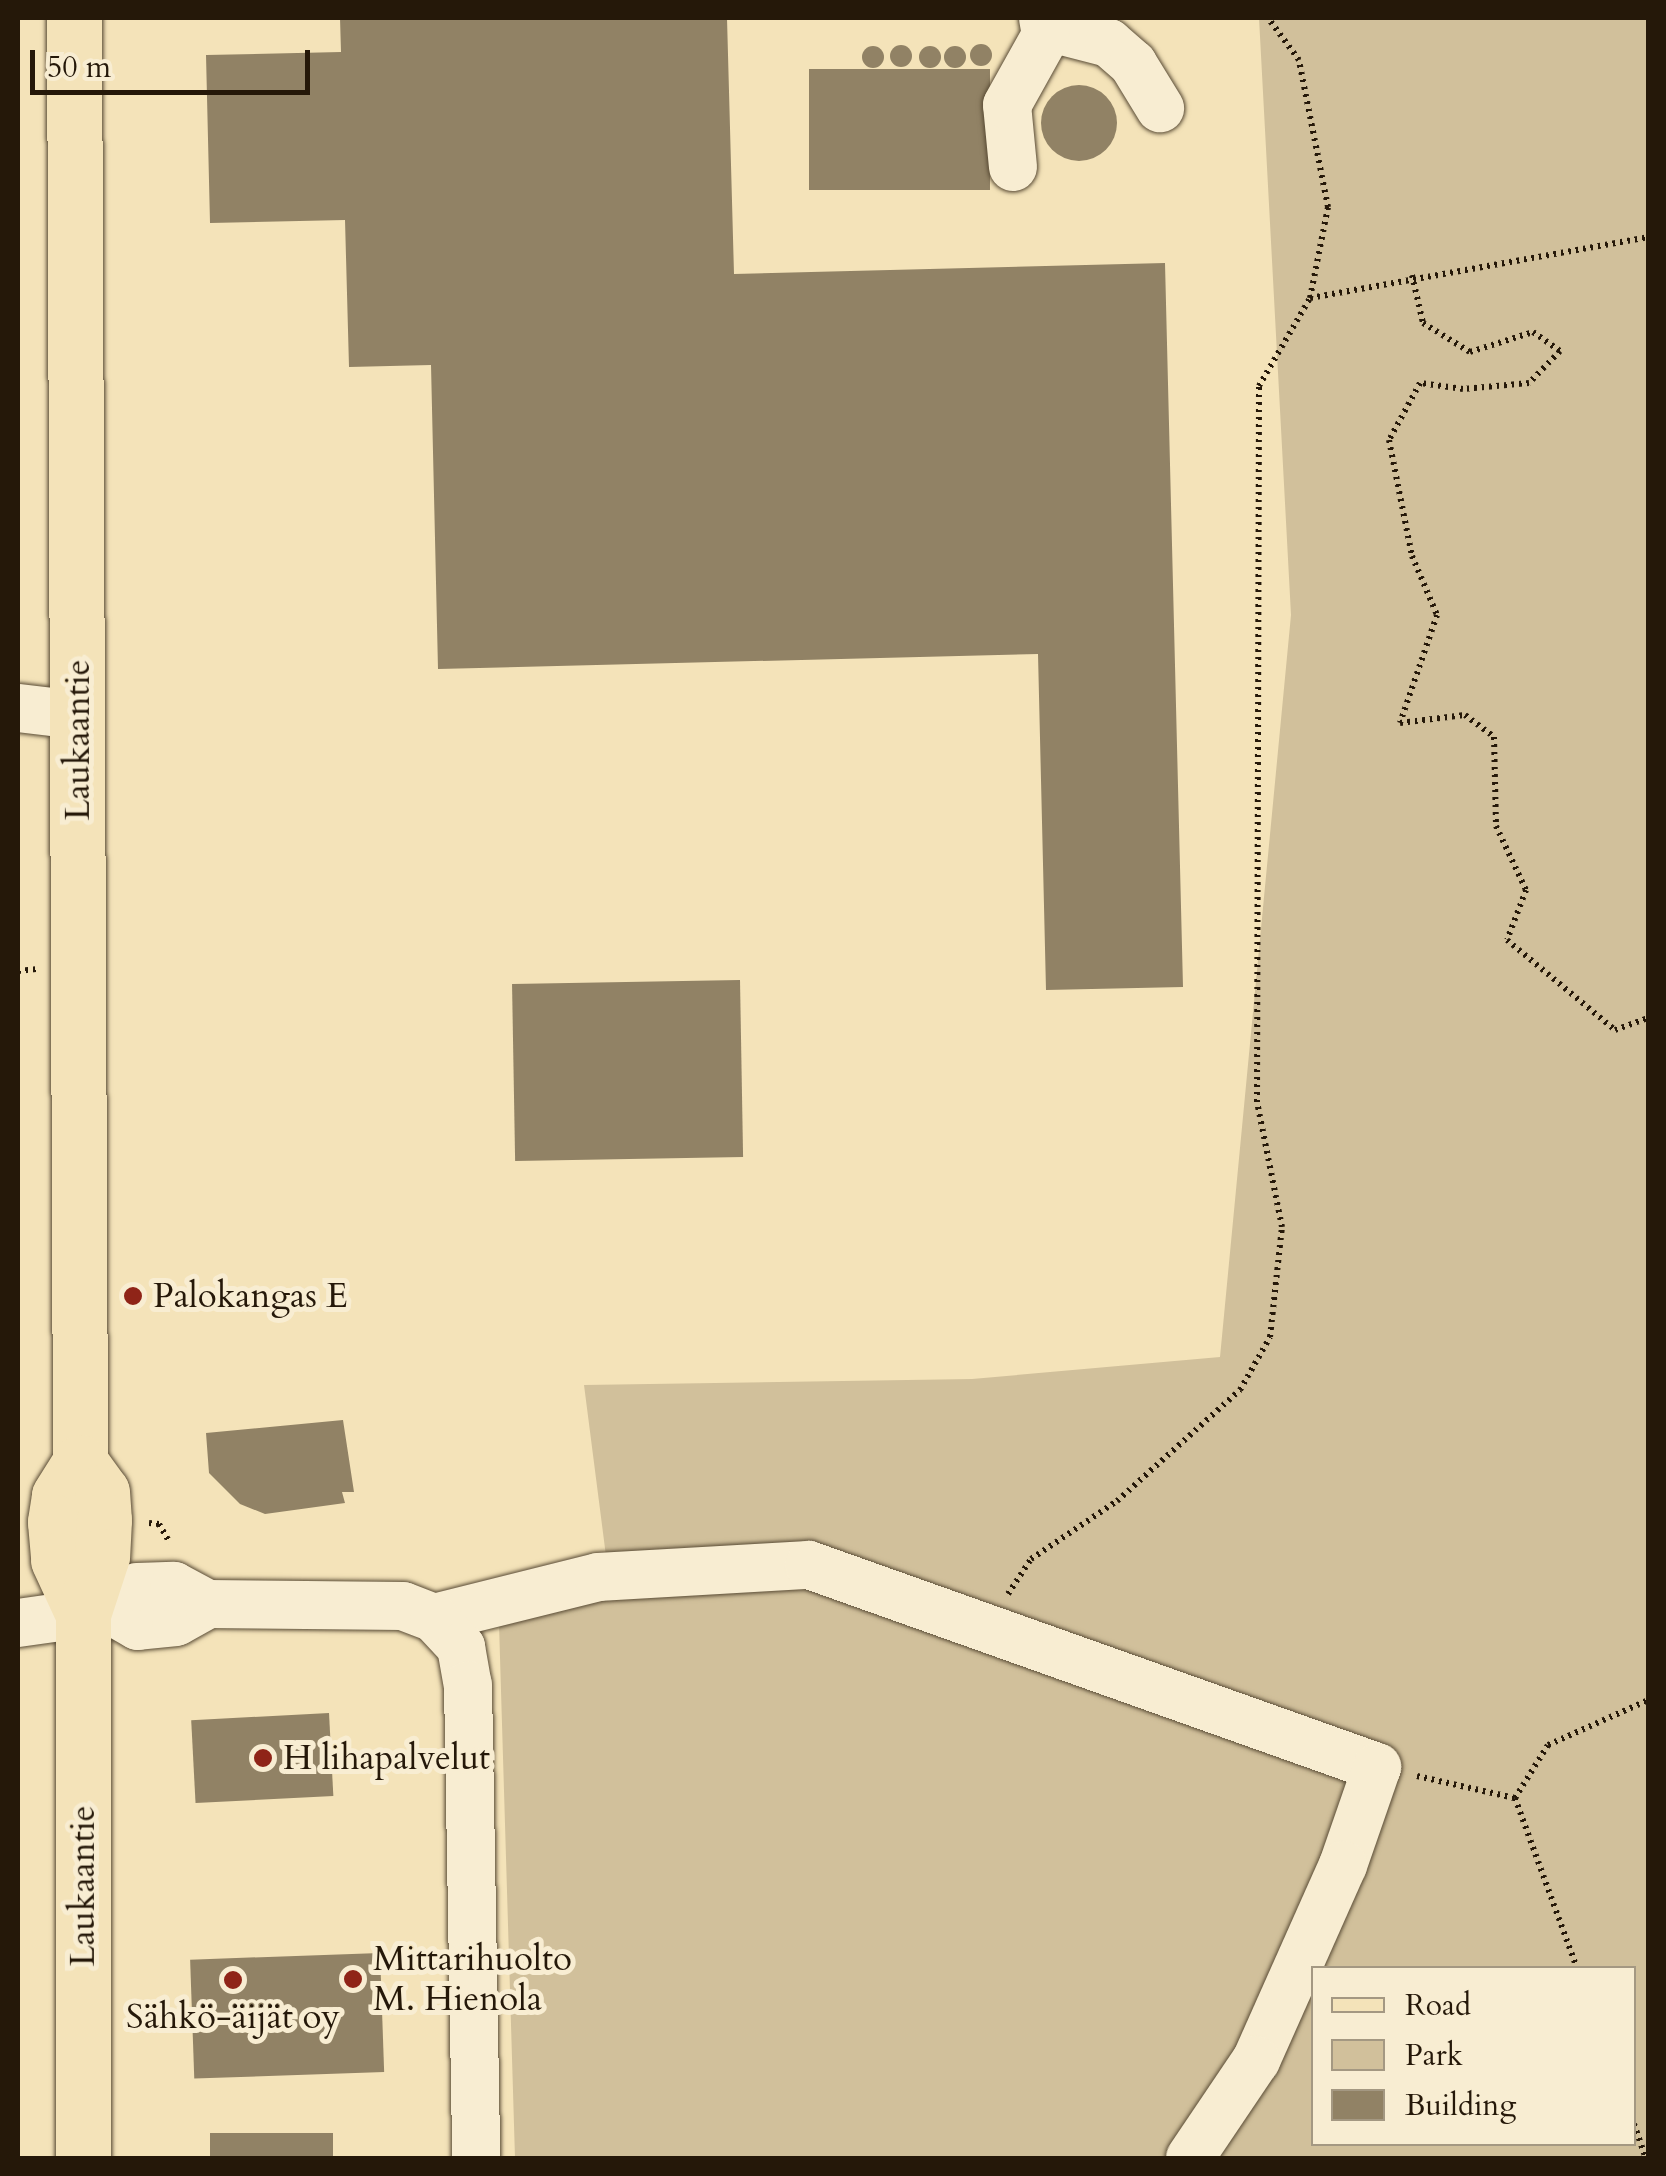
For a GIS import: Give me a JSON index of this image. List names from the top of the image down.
{
  "streets": {
    "main road": ["Laukaantie"]
  },
  "places": [
    "Palokangas E",
    "H lihapalvelut",
    "Mittarihuolto M. Hienola",
    "Sähkö-äijät oy"
  ],
  "legend": ["Road", "Park", "Building"],
  "scale_bar": "50 m"
}
